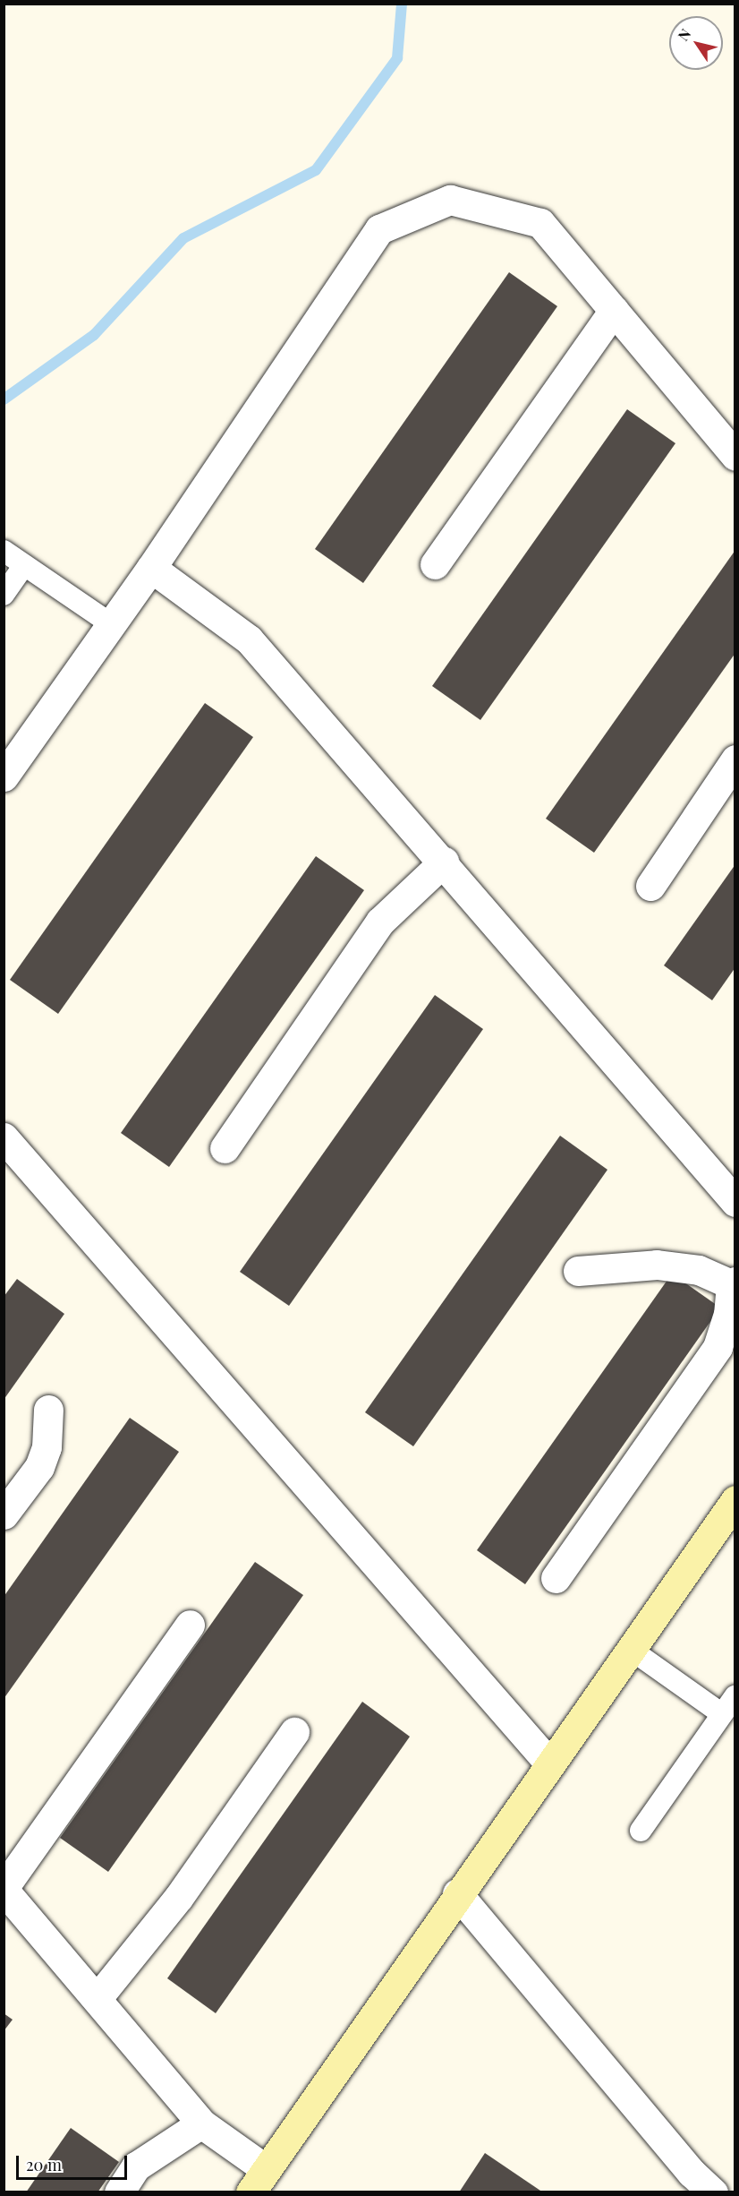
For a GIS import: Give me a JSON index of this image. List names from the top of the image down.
{
  "scale_bar": "20 m",
  "north": "top left"
}
